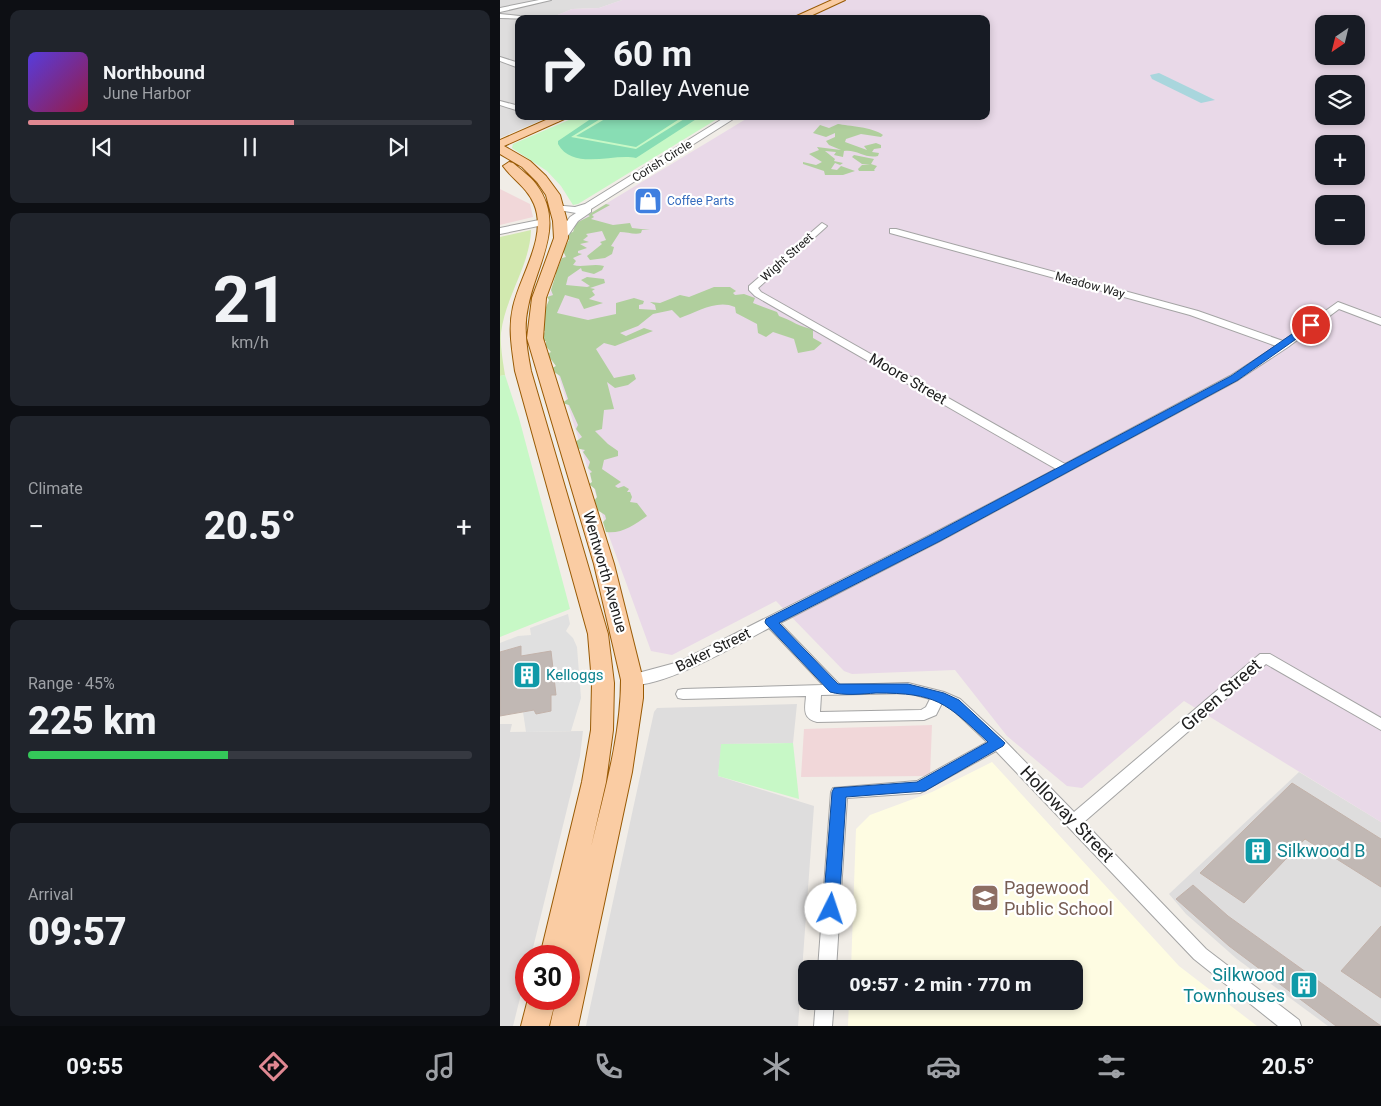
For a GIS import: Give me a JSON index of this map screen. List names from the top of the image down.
{
  "streets": {
    "main road": ["Wentworth Avenue", "Baker Street"],
    "street": [
      "Corish Circle",
      "Wight Street",
      "Meadow Way",
      "Moore Street",
      "Green Street",
      "Holloway Street"
    ]
  },
  "crossings": [
    ["Corish Circle", "Wentworth Avenue"],
    ["Wight Street", "Moore Street"],
    ["Meadow Way", "Baker Street"],
    ["Moore Street", "Baker Street"],
    ["Wentworth Avenue", "Baker Street"],
    ["Green Street", "Holloway Street"]
  ],
  "places": {
    "shop": ["Coffee Parts"],
    "building": ["Kelloggs", "Silkwood B", "Silkwood Townhouses"],
    "school or university": ["Pagewood Public School"]
  },
  "north": "bottom left",
  "page": {
    "map_buttons": ["+", "−"],
    "turn": ["60 m", "Dalley Avenue"],
    "song": ["Northbound", "June Harbor"],
    "tile": [
      ["21", "km/h"],
      "Climate",
      ["Range · 45%", "225 km"],
      ["Arrival", "09:57"]
    ],
    "heat": ["−", "20.5°", "+"],
    "limit": "30",
    "trip": "09:57 · 2 min · 770 m",
    "tabs": ["09:55", "20.5°"]
  }
}
